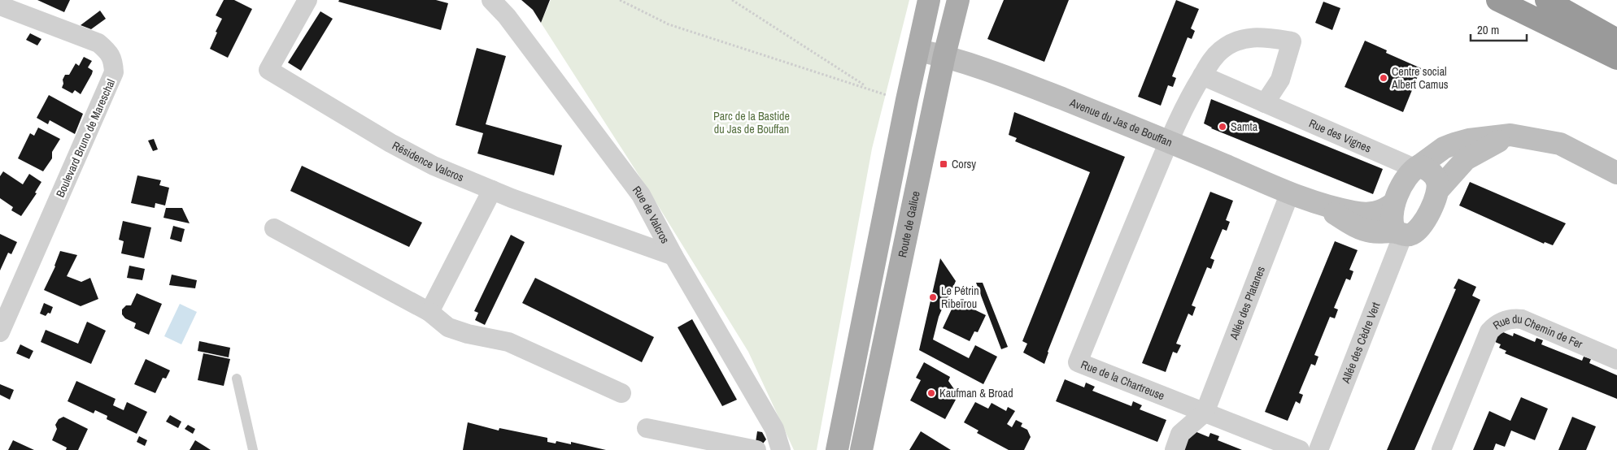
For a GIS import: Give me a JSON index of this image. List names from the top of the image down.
{
  "streets": {
    "main road": ["Route de Galice"],
    "street": [
      "Avenue du Jas de Bouffan",
      "Rue des Vignes",
      "Boulevard Bruno de Mareschal",
      "Résidence Valcros",
      "Rue de Valcros",
      "Allée des Platanes",
      "Rue du Chemin de Fer",
      "Allée des Cèdre Vert",
      "Rue de la Chartreuse"
    ]
  },
  "crossings": [
    ["Avenue du Jas de Bouffan", "Route de Galice"],
    ["Avenue du Jas de Bouffan", "Allée des Platanes"],
    ["Avenue du Jas de Bouffan", "Allée des Cèdre Vert"],
    ["Avenue du Jas de Bouffan", "Rue de la Chartreuse"],
    ["Résidence Valcros", "Rue de Valcros"],
    ["Allée des Platanes", "Rue de la Chartreuse"]
  ],
  "parks": ["Parc de la Bastide du Jas de Bouffan"],
  "places": {
    "other": [
      "Centre social Albert Camus",
      "Samta",
      "Le Pétrin Ribeïrou",
      "Kaufman & Broad"
    ],
    "transit": ["Corsy"]
  },
  "scale_bar": "20 m"
}
